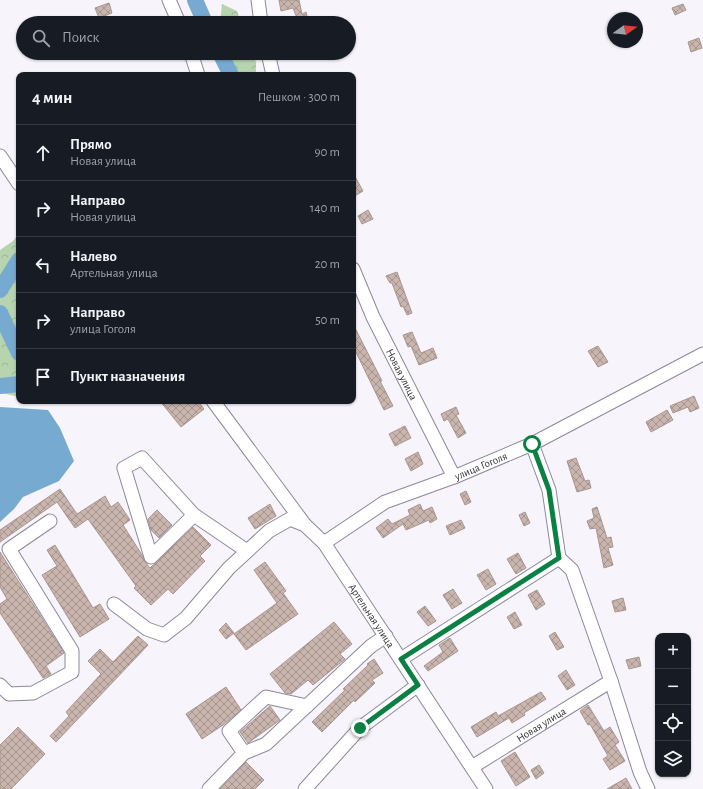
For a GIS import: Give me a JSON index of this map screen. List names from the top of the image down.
{
  "streets": {
    "street": ["Новая улица", "улица Гоголя", "Артельная улица"]
  },
  "crossings": [
    ["Новая улица", "улица Гоголя"],
    ["Новая улица", "Артельная улица"],
    ["улица Гоголя", "Артельная улица"]
  ],
  "north": "right",
  "page": {
    "search": "Поиск",
    "heading": ["4 мин", "Пешком · 300 m"],
    "list": [
      ["Прямо", "Новая улица", "90 m"],
      ["Направо", "Новая улица", "140 m"],
      ["Налево", "Артельная улица", "20 m"],
      ["Направо", "улица Гоголя", "50 m"],
      "Пункт назначения"
    ],
    "map_buttons": ["+", "−"]
  }
}
